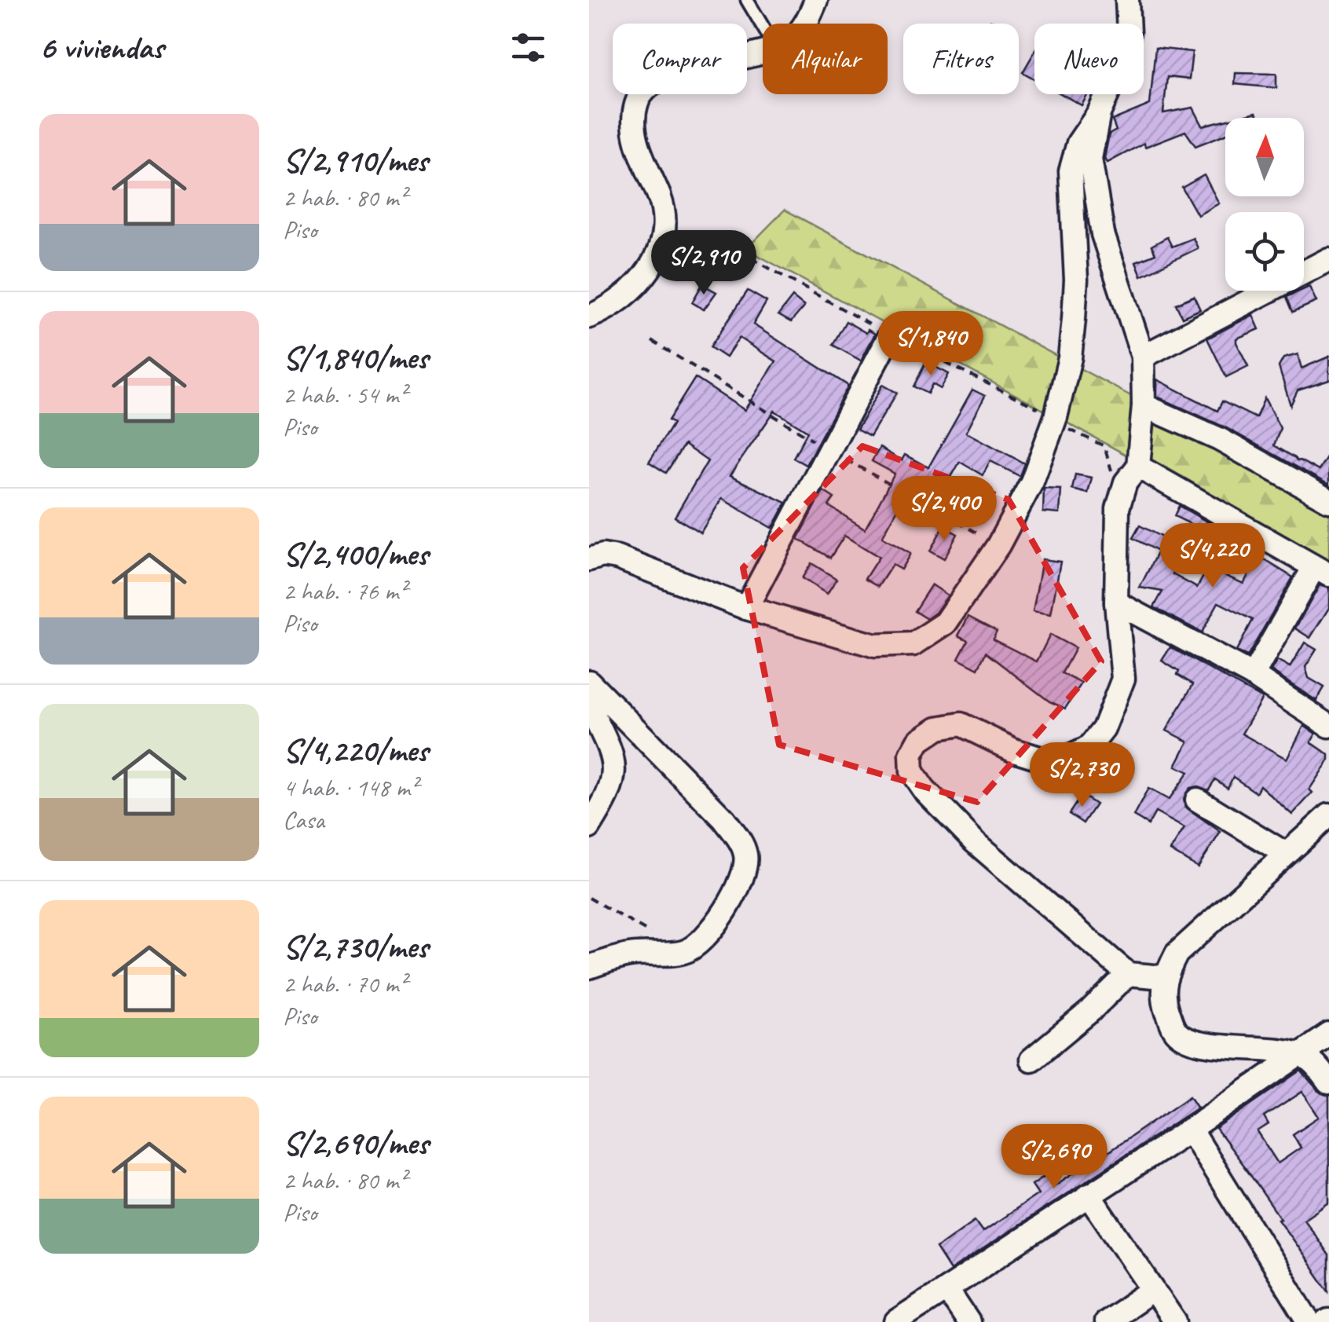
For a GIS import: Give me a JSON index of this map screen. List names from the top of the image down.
{
  "north": "top",
  "page": {
    "heading": "6 viviendas",
    "chip": [
      "Comprar",
      "Alquilar",
      "Filtros",
      "Nuevo"
    ],
    "list": [
      {
        "name": "S/2,910/mes",
        "note": "2 hab. · 80 m² · Piso"
      },
      {
        "name": "S/1,840/mes",
        "note": "2 hab. · 54 m² · Piso"
      },
      {
        "name": "S/2,400/mes",
        "note": "2 hab. · 76 m² · Piso"
      },
      {
        "name": "S/4,220/mes",
        "note": "4 hab. · 148 m² · Casa"
      },
      {
        "name": "S/2,730/mes",
        "note": "2 hab. · 70 m² · Piso"
      },
      {
        "name": "S/2,690/mes",
        "note": "2 hab. · 80 m² · Piso"
      }
    ],
    "price": [
      "S/2,910",
      "S/1,840",
      "S/2,400",
      "S/4,220",
      "S/2,730",
      "S/2,690"
    ]
  }
}
